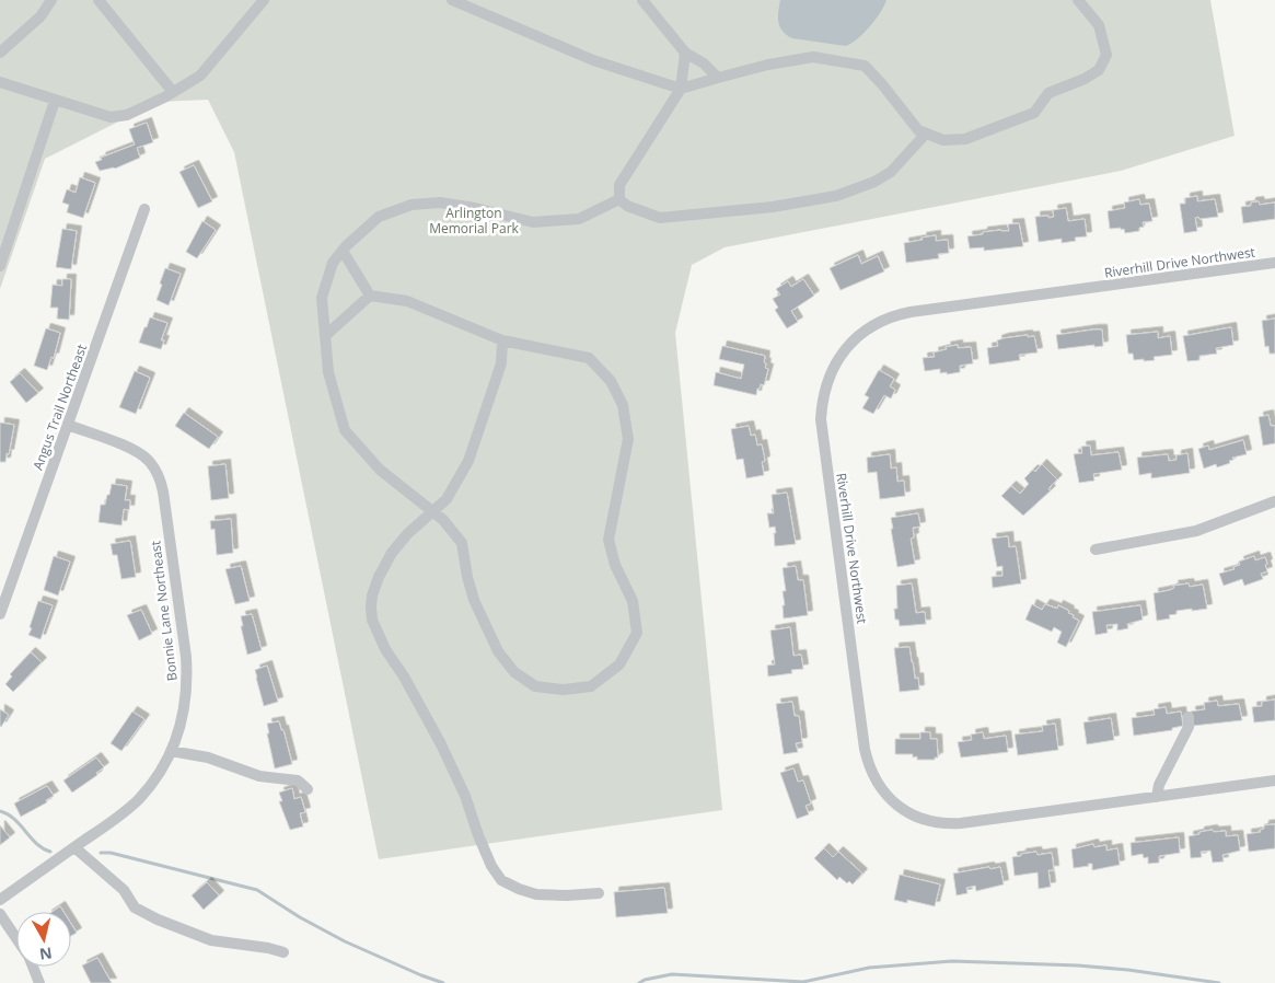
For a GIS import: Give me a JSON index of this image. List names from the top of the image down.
{
  "streets": {
    "street": ["Riverhill Drive Northwest", "Angus Trail Northeast", "Bonnie Lane Northeast"]
  },
  "crossings": [
    ["Angus Trail Northeast", "Bonnie Lane Northeast"]
  ],
  "parks": ["Arlington Memorial Park"],
  "north": "bottom"
}
